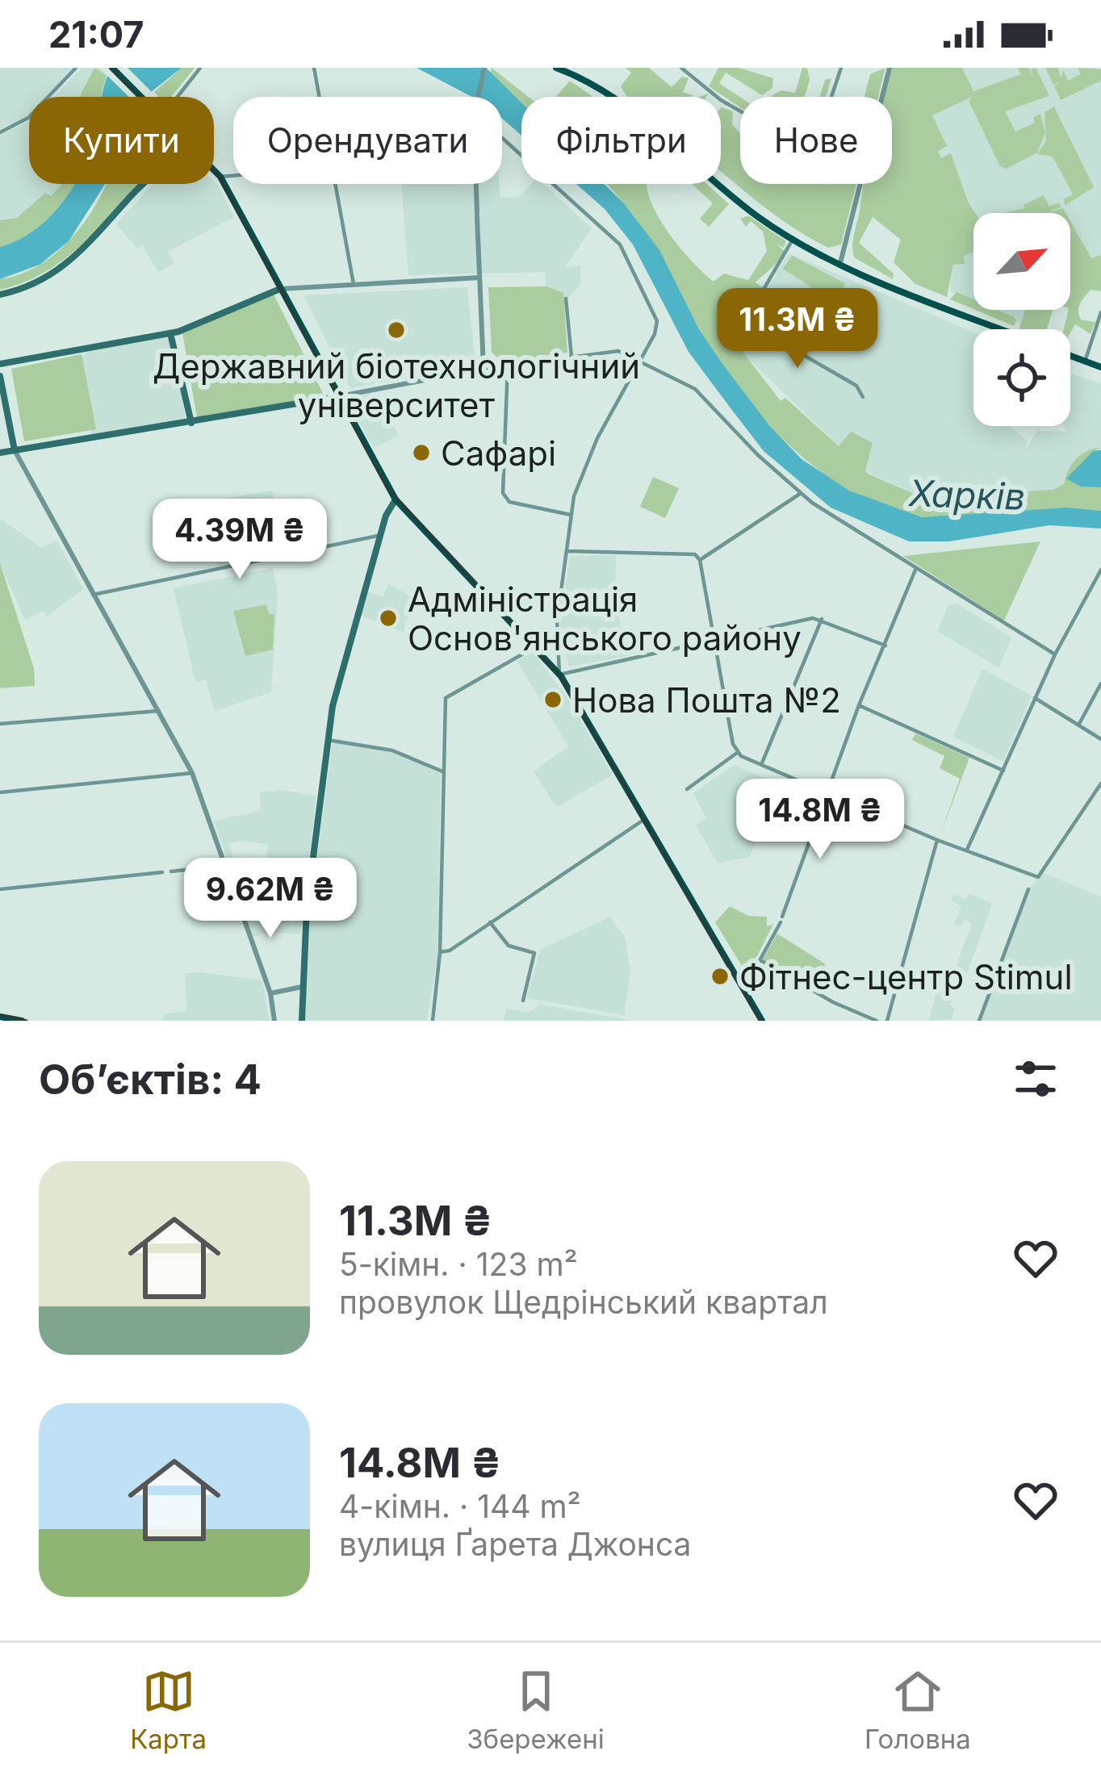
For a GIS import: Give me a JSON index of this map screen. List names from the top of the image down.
{
  "water": ["Харків"],
  "places": [
    "Державний біотехнологічний університет",
    "Сафарі",
    "Адміністрація Основ'янського району",
    "Нова Пошта №2",
    "Фітнес-центр Stimul"
  ],
  "north": "top right",
  "page": {
    "status": "21:07",
    "chip": [
      "Купити",
      "Орендувати",
      "Фільтри",
      "Нове"
    ],
    "price": [
      "11.3M ₴",
      "4.39M ₴",
      "14.8M ₴",
      "9.62M ₴"
    ],
    "heading": "Об’єктів: 4",
    "list": [
      {
        "name": "11.3M ₴",
        "note": "5-кімн. · 123 m² · провулок Щедрінський квартал"
      },
      {
        "name": "14.8M ₴",
        "note": "4-кімн. · 144 m² · вулиця Ґарета Джонса"
      }
    ],
    "tabs": ["Карта", "Збережені", "Головна"]
  }
}
